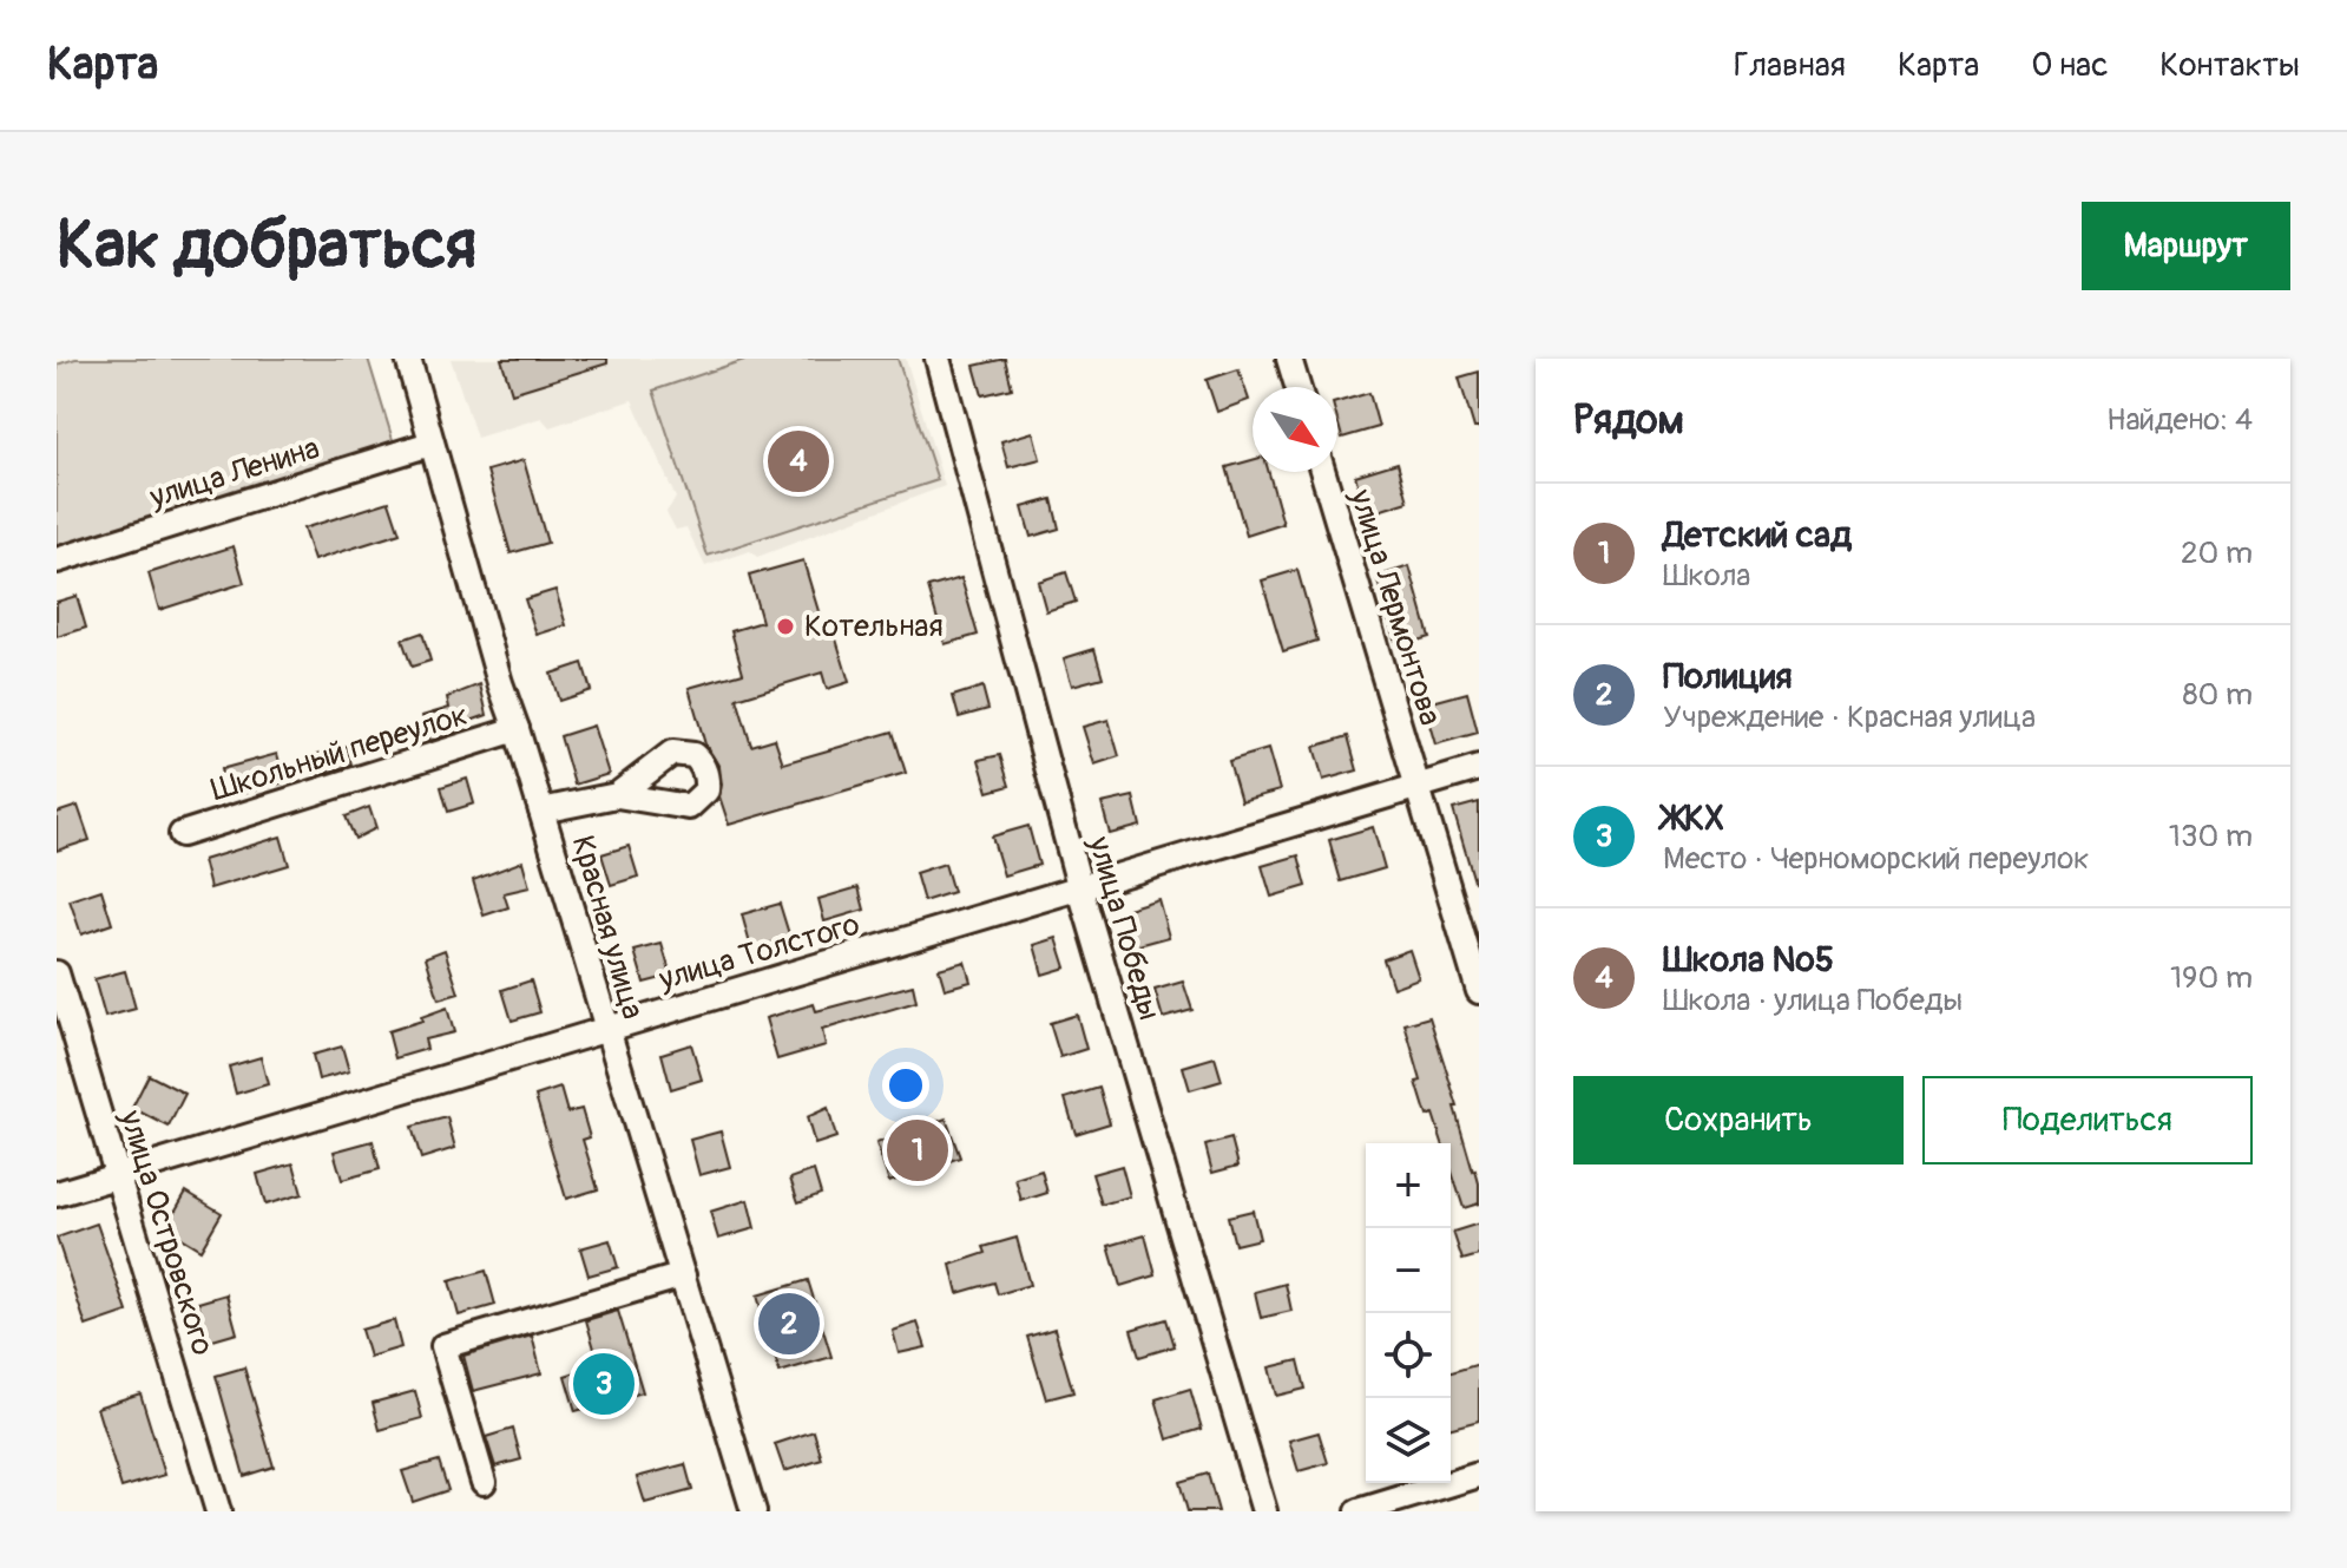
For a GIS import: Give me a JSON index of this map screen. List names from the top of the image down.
{
  "streets": {
    "street": [
      "улица Ленина",
      "улица Лермонтова",
      "Школьный переулок",
      "Красная улица",
      "улица Победы",
      "улица Толстого",
      "улица Островского"
    ]
  },
  "crossings": [
    ["улица Ленина", "Красная улица"],
    ["улица Лермонтова", "улица Толстого"],
    ["Школьный переулок", "Красная улица"],
    ["Красная улица", "улица Толстого"],
    ["улица Победы", "улица Толстого"],
    ["улица Толстого", "улица Островского"]
  ],
  "places": ["Котельная"],
  "north": "bottom right",
  "page": {
    "header": "Карта",
    "nav": [
      "Главная",
      "Карта",
      "О нас",
      "Контакты"
    ],
    "buttons": [
      "Маршрут",
      ["Сохранить", "Поделиться"]
    ],
    "title": "Как добраться",
    "heading": ["Рядом", "Найдено: 4"],
    "pins": [
      "4",
      "1",
      "2",
      "3"
    ],
    "list": [
      {
        "mark": "1",
        "name": "Детский сад",
        "note": "Школа",
        "value": "20 m"
      },
      {
        "mark": "2",
        "name": "Полиция",
        "note": "Учреждение · Красная улица",
        "value": "80 m"
      },
      {
        "mark": "3",
        "name": "ЖКХ",
        "note": "Место · Черноморский переулок",
        "value": "130 m"
      },
      {
        "mark": "4",
        "name": "Школа №5",
        "note": "Школа · улица Победы",
        "value": "190 m"
      }
    ],
    "map_buttons": ["+", "−"]
  }
}
